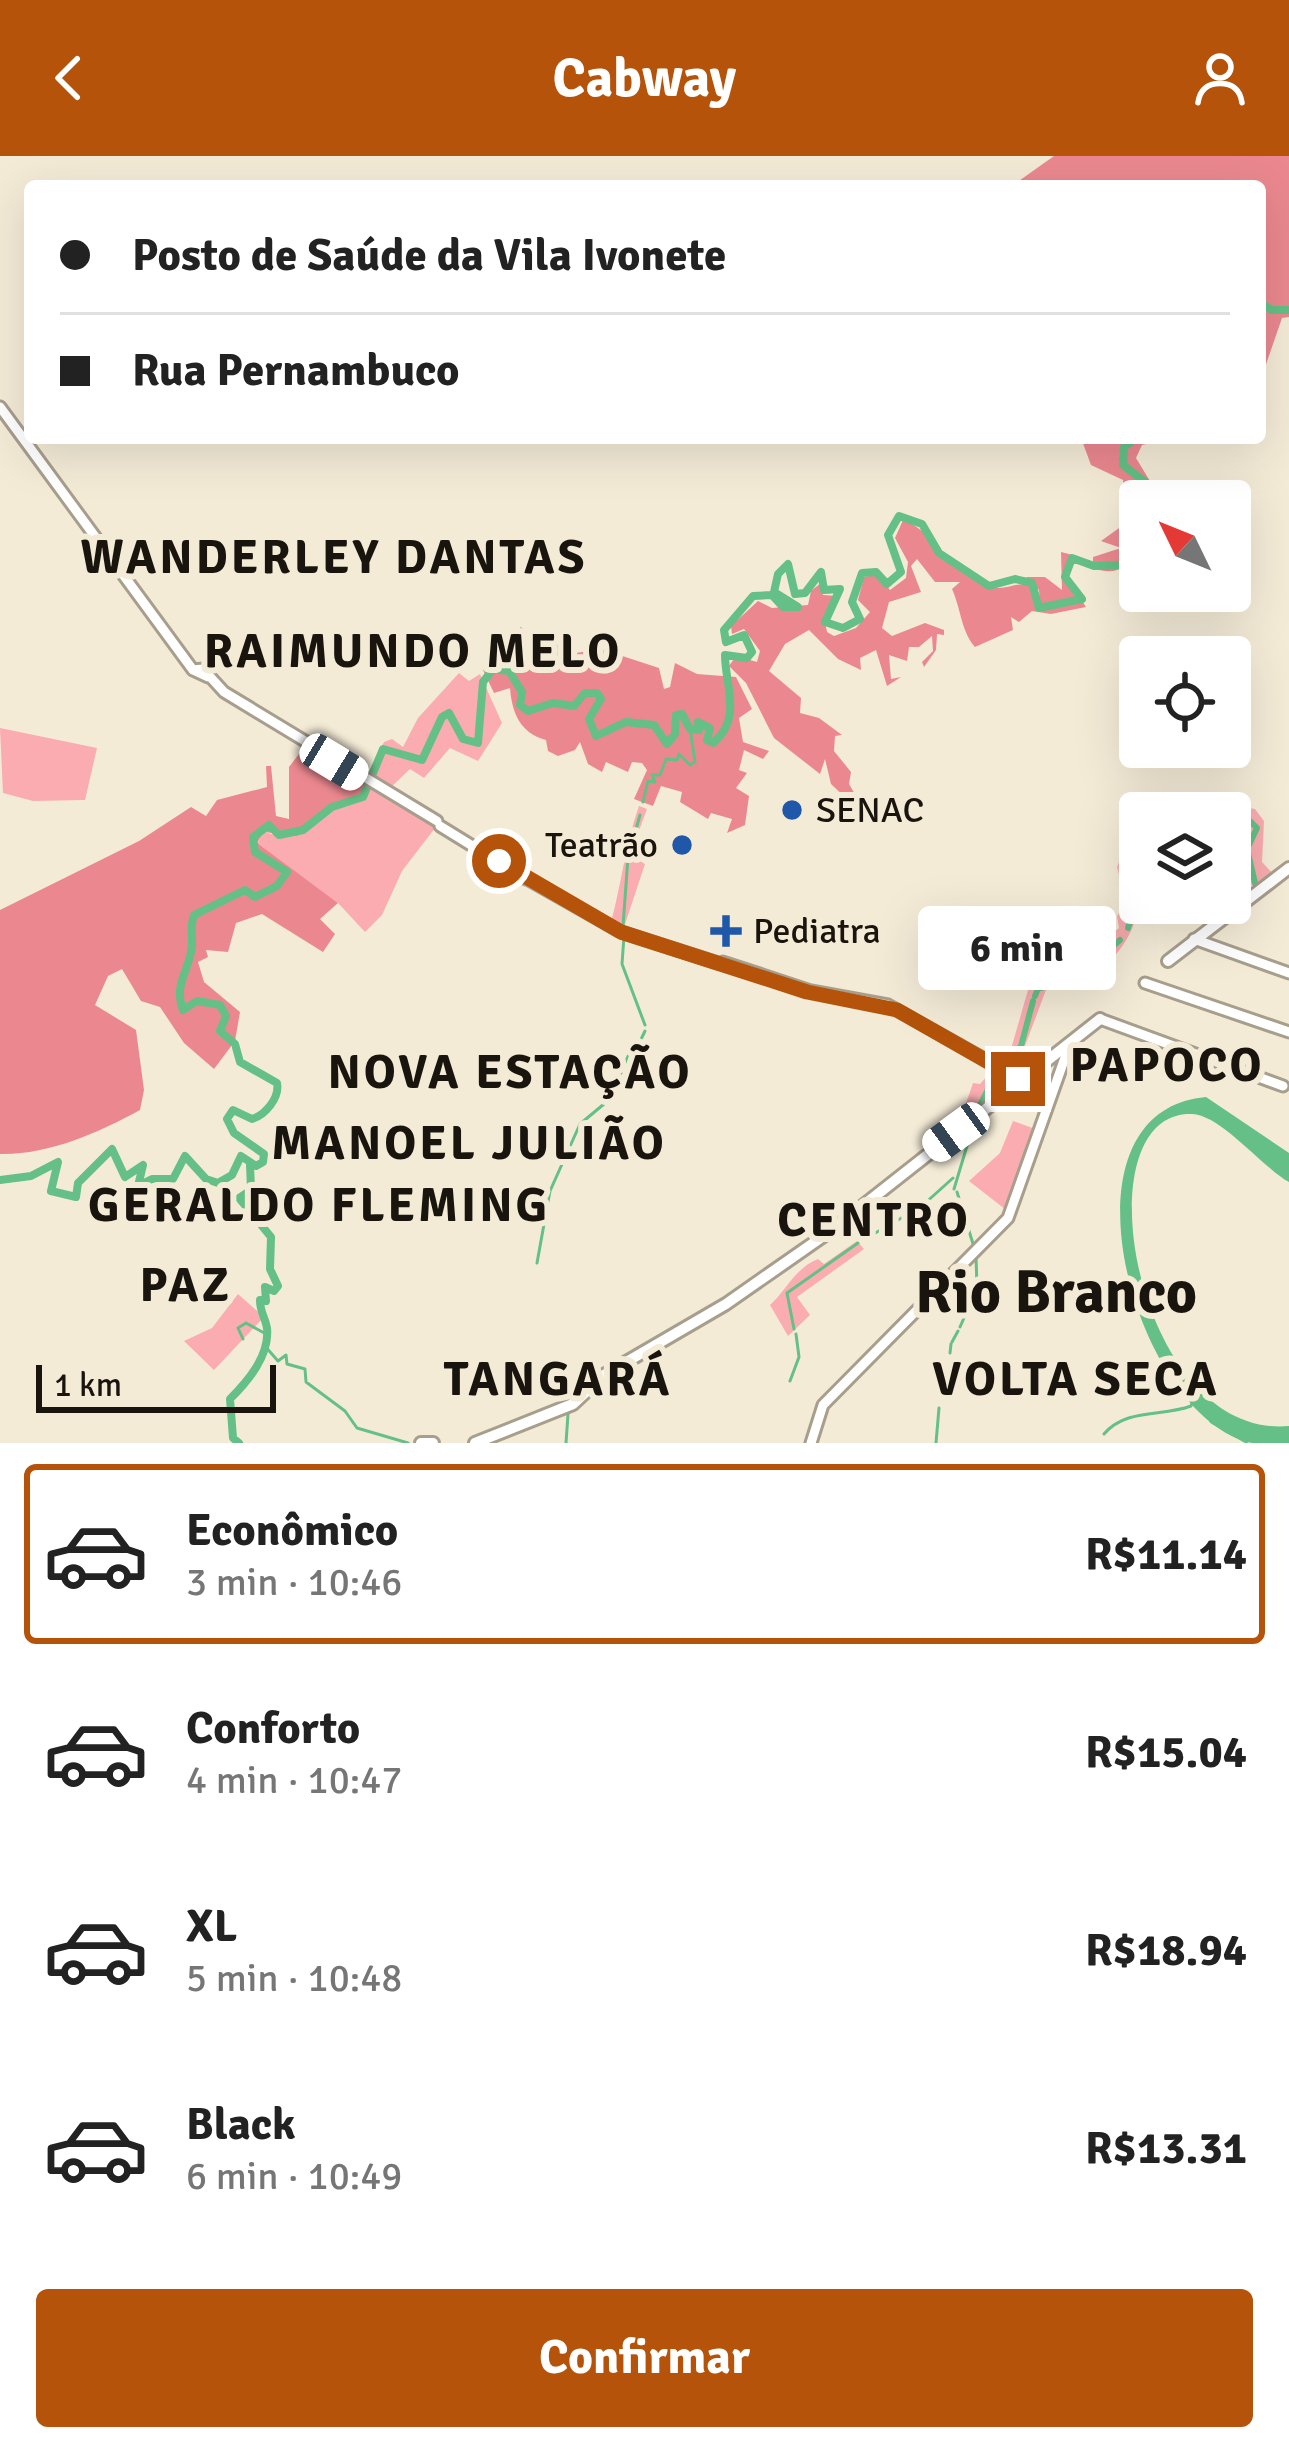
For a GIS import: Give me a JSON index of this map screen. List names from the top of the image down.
{
  "districts": [
    "WANDERLEY DANTAS",
    "RAIMUNDO MELO",
    "PAPOCO",
    "NOVA ESTAÇÃO",
    "MANOEL JULIÃO",
    "GERALDO FLEMING",
    "CENTRO",
    "PAZ",
    "Rio Branco",
    "TANGARÁ",
    "VOLTA SECA"
  ],
  "places": {
    "other": ["SENAC", "Teatrão"],
    "health": ["Pediatra"]
  },
  "scale_bar": "1 km",
  "north": "top left",
  "page": {
    "header": "Cabway",
    "banner": ["Posto de Saúde da Vila Ivonete", "Rua Pernambuco"],
    "bubble": "6 min",
    "scale": "1 km",
    "list": [
      {
        "name": "Econômico",
        "note": "3 min · 10:46",
        "value": "R$11.14"
      },
      {
        "name": "Conforto",
        "note": "4 min · 10:47",
        "value": "R$15.04"
      },
      {
        "name": "XL",
        "note": "5 min · 10:48",
        "value": "R$18.94"
      },
      {
        "name": "Black",
        "note": "6 min · 10:49",
        "value": "R$13.31"
      }
    ],
    "buttons": "Confirmar"
  }
}
